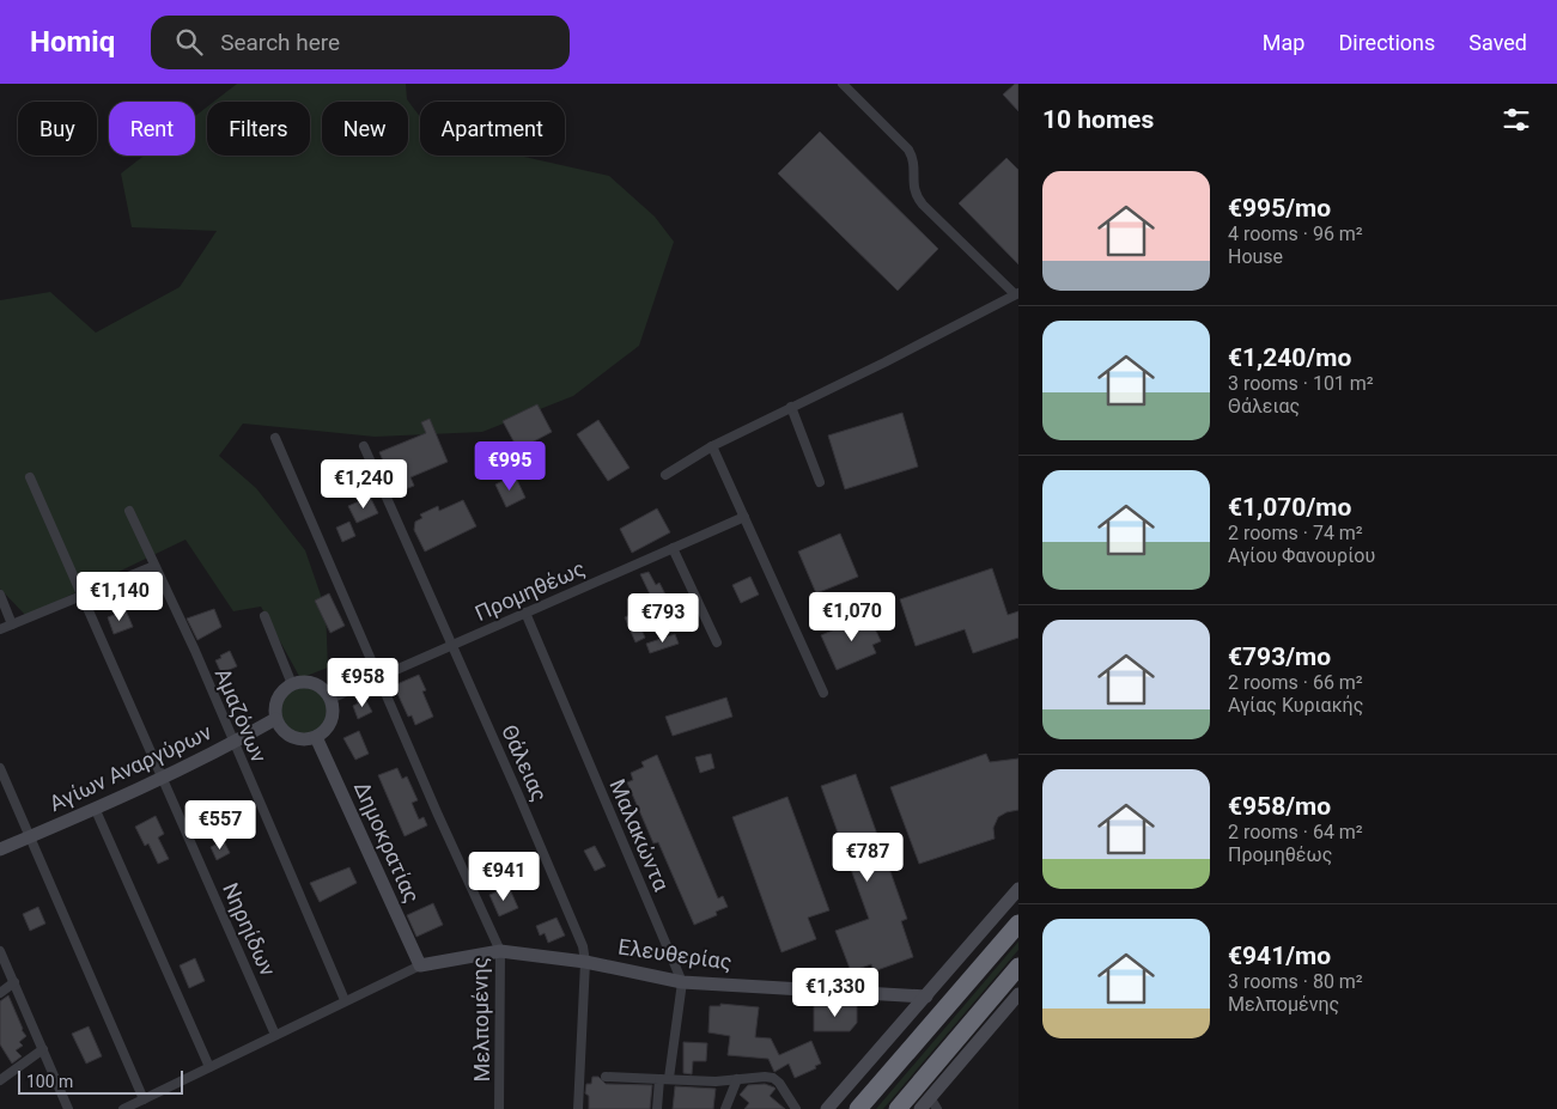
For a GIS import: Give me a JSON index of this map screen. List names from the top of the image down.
{
  "streets": {
    "street": [
      "Προμηθέως",
      "Αμαζόνων",
      "Θάλειας",
      "Αγίων Αναργύρων",
      "Μαλακώντα",
      "Δημοκρατίας",
      "Νηρηίδων",
      "Ελευθερίας",
      "Μελπομένης"
    ]
  },
  "crossings": [
    ["Προμηθέως", "Θάλειας"],
    ["Προμηθέως", "Αγίων Αναργύρων"],
    ["Προμηθέως", "Μαλακώντα"],
    ["Προμηθέως", "Δημοκρατίας"],
    ["Προμηθέως", "Μελπομένης"],
    ["Αμαζόνων", "Αγίων Αναργύρων"],
    ["Θάλειας", "Ελευθερίας"],
    ["Αγίων Αναργύρων", "Δημοκρατίας"],
    ["Αγίων Αναργύρων", "Νηρηίδων"],
    ["Μαλακώντα", "Ελευθερίας"],
    ["Δημοκρατίας", "Ελευθερίας"],
    ["Ελευθερίας", "Μελπομένης"]
  ],
  "scale_bar": "100 m",
  "page": {
    "header": "Homiq",
    "search": "Search here",
    "nav": ["Map", "Directions", "Saved"],
    "heading": "10 homes",
    "chip": [
      "Buy",
      "Rent",
      "Filters",
      "New",
      "Apartment"
    ],
    "list": [
      {
        "name": "€995/mo",
        "note": "4 rooms · 96 m² · House"
      },
      {
        "name": "€1,240/mo",
        "note": "3 rooms · 101 m² · Θάλειας"
      },
      {
        "name": "€1,070/mo",
        "note": "2 rooms · 74 m² · Αγίου Φανουρίου"
      },
      {
        "name": "€793/mo",
        "note": "2 rooms · 66 m² · Αγίας Κυριακής"
      },
      {
        "name": "€958/mo",
        "note": "2 rooms · 64 m² · Προμηθέως"
      },
      {
        "name": "€941/mo",
        "note": "3 rooms · 80 m² · Μελπομένης"
      }
    ],
    "price": [
      "€995",
      "€1,240",
      "€1,140",
      "€1,070",
      "€793",
      "€958",
      "€557",
      "€787",
      "€941",
      "€1,330"
    ],
    "scale": "100 m"
  }
}
